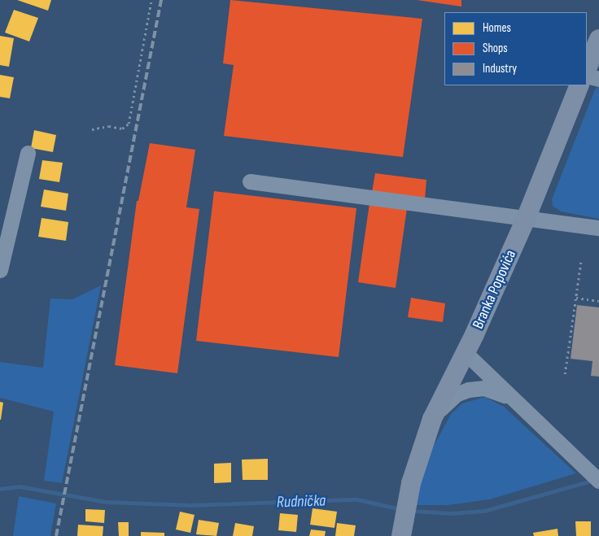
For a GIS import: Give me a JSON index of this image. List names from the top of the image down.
{
  "streets": {
    "main road": ["Branka Popovića"]
  },
  "water": ["Rudnička"],
  "legend": ["Homes", "Shops", "Industry"]
}
